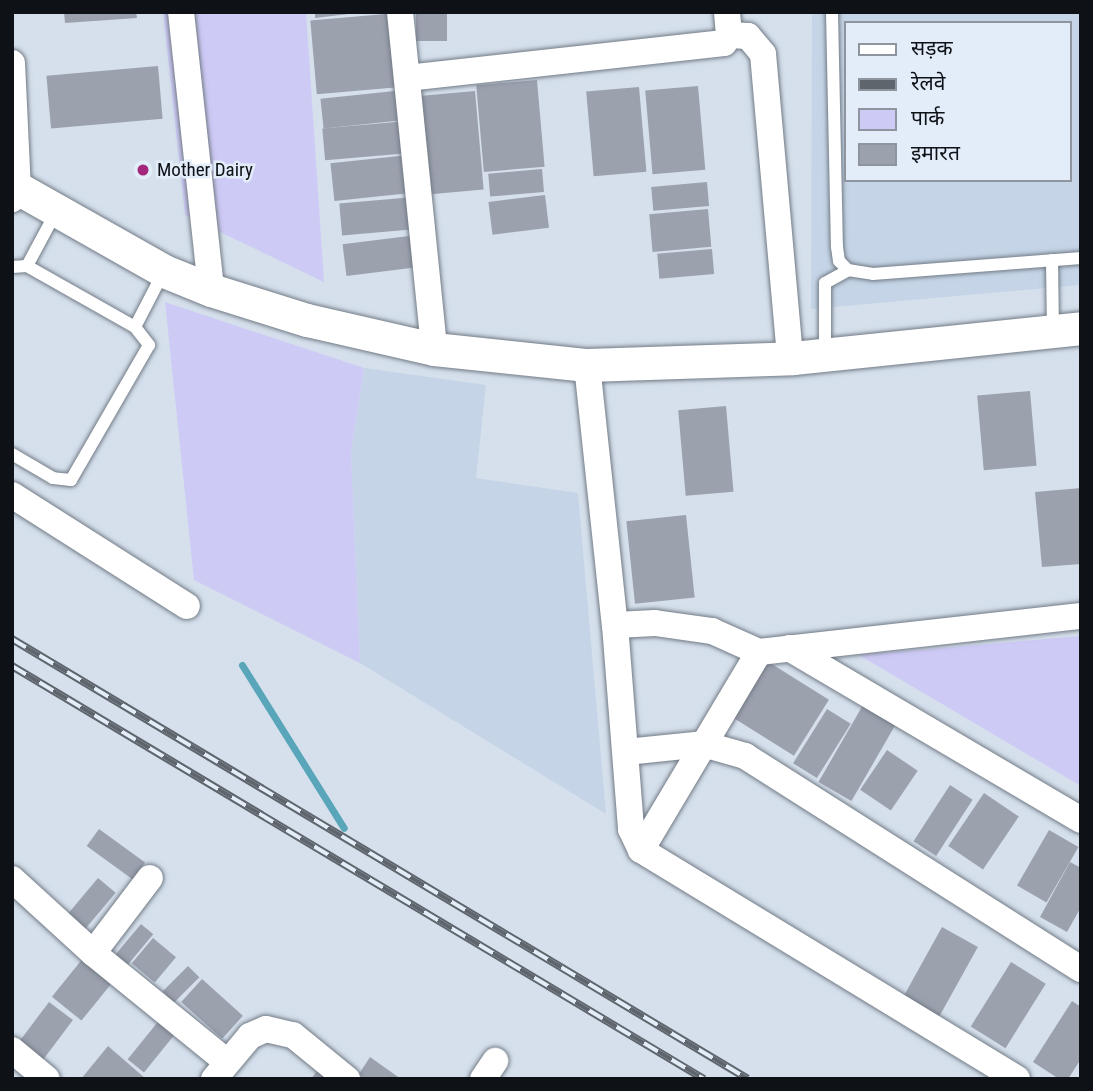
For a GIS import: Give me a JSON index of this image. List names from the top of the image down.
{
  "places": ["Mother Dairy"],
  "legend": [
    "सड़क",
    "रेलवे",
    "पार्क",
    "इमारत"
  ]
}
